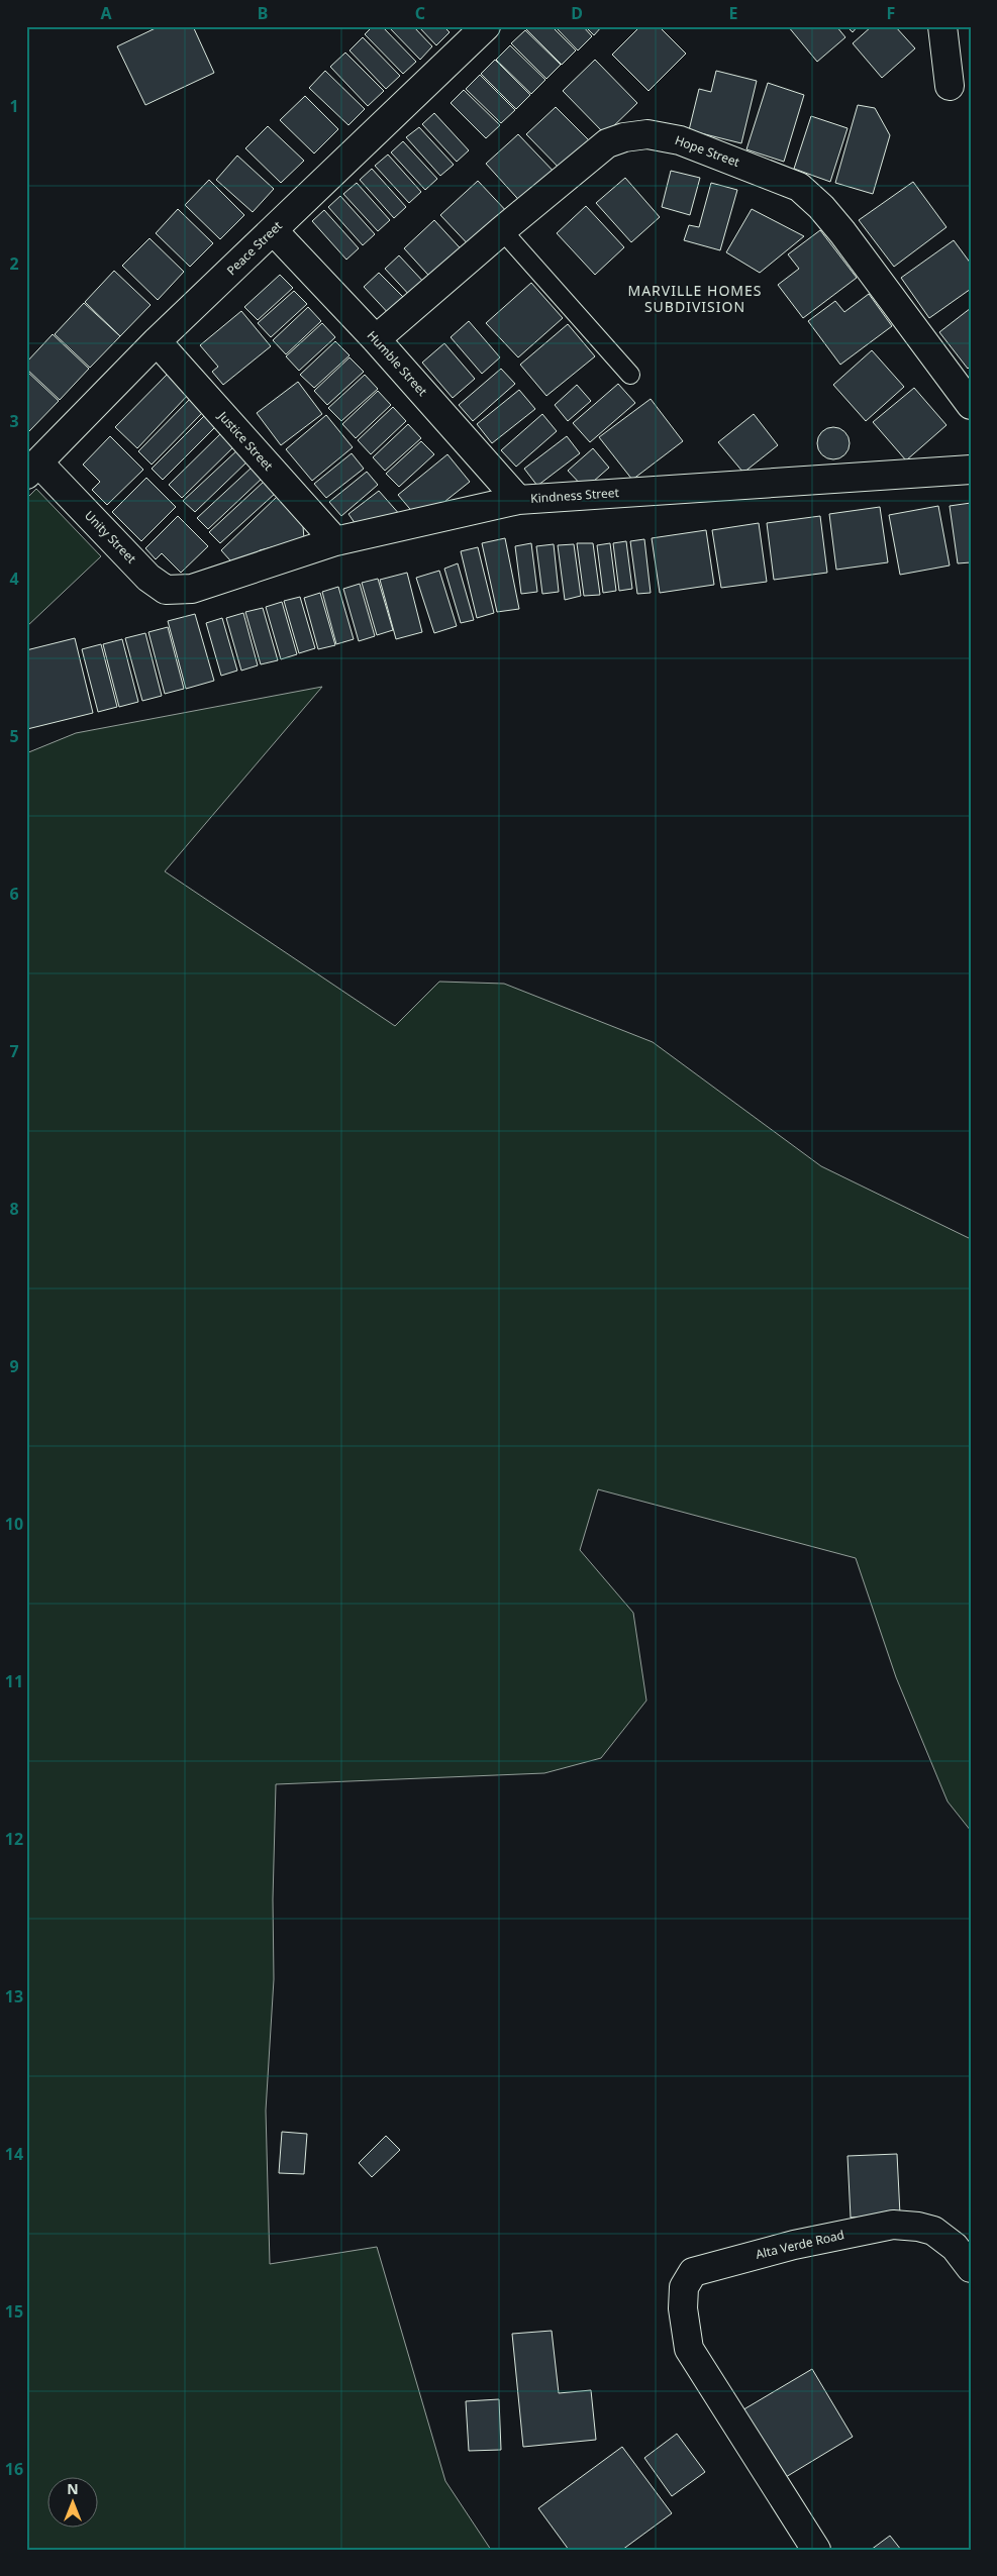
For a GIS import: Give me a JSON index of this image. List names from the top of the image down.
{
  "streets": {
    "street": [
      "Hope Street",
      "Peace Street",
      "Humble Street",
      "Justice Street",
      "Kindness Street",
      "Unity Street",
      "Alta Verde Road"
    ]
  },
  "crossings": [
    ["Hope Street", "Humble Street"],
    ["Peace Street", "Humble Street"],
    ["Peace Street", "Justice Street"],
    ["Peace Street", "Unity Street"],
    ["Humble Street", "Kindness Street"],
    ["Justice Street", "Kindness Street"],
    ["Kindness Street", "Unity Street"]
  ],
  "districts": ["MARVILLE HOMES SUBDIVISION"],
  "north": "top",
  "grid": {
    "columns": [
      "A",
      "B",
      "C",
      "D",
      "E",
      "F"
    ],
    "rows": [
      "1",
      "2",
      "3",
      "4",
      "5",
      "6",
      "7",
      "8",
      "9",
      "10",
      "11",
      "12",
      "13",
      "14",
      "15",
      "16"
    ]
  }
}
